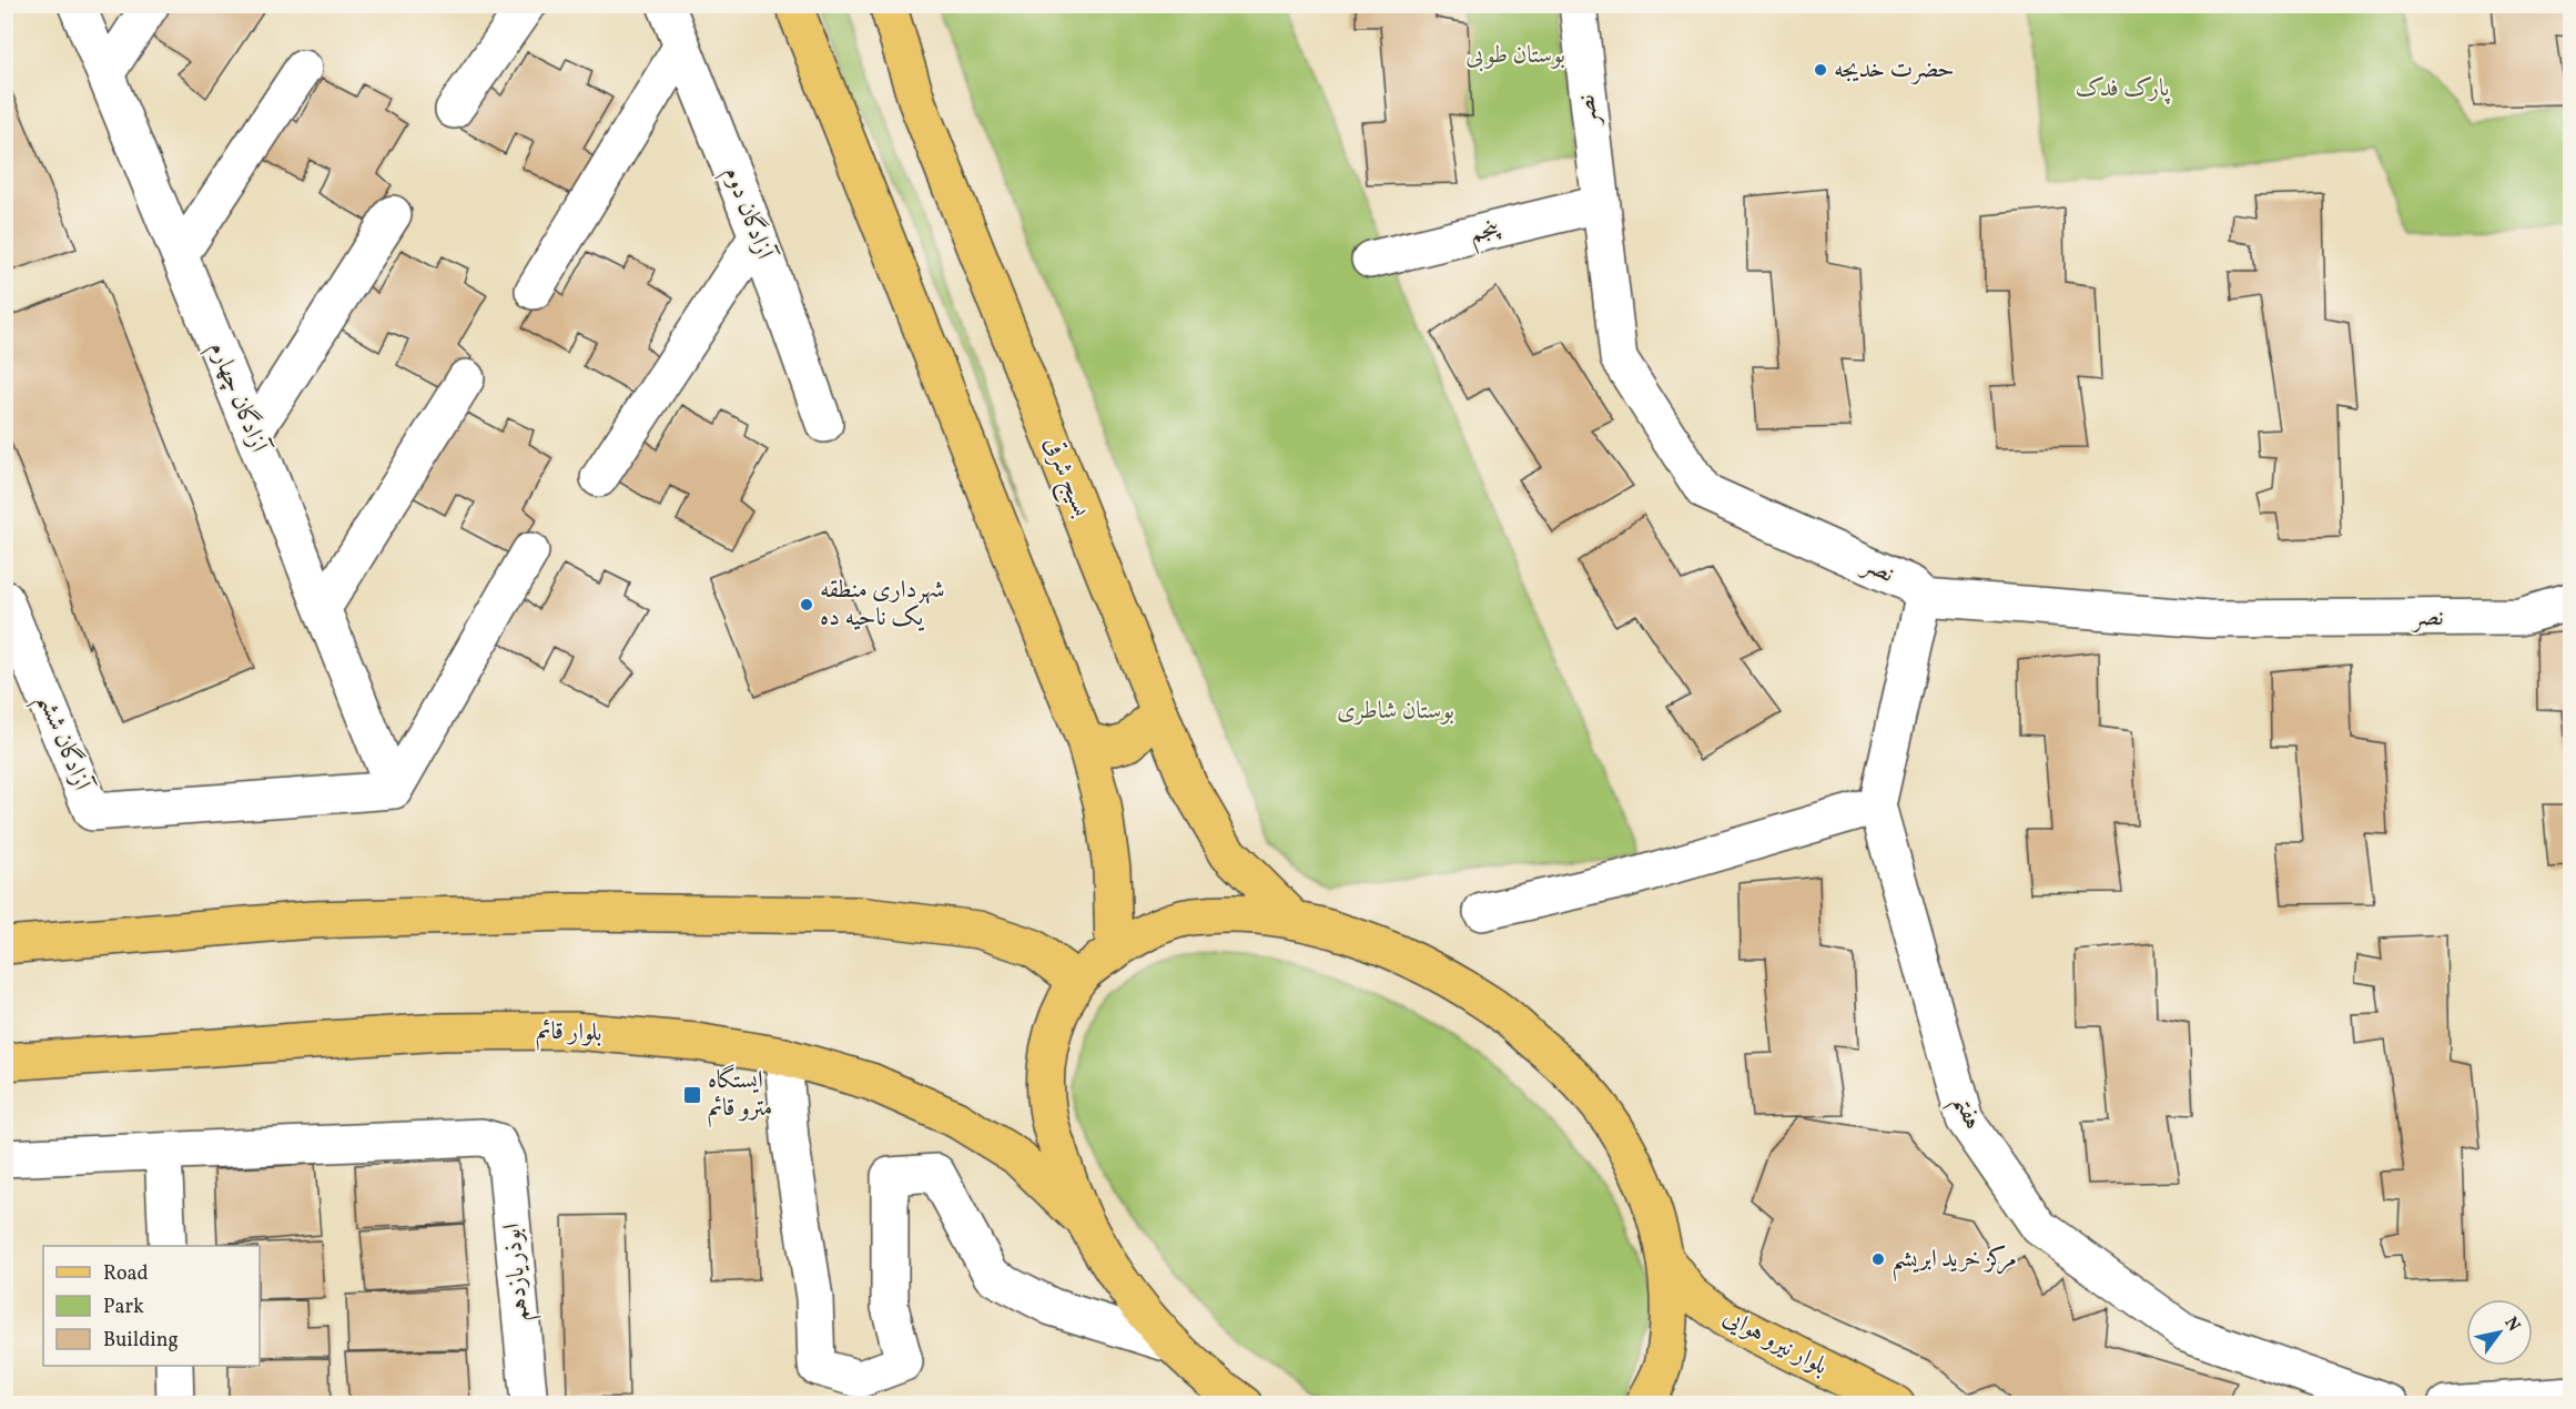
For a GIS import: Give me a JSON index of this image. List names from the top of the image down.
{
  "streets": {
    "main road": ["بسیج شرقی", "بلوار قائم", "بلوار نیرو هوایی"],
    "street": [
      "نصر",
      "آزادگان دوم",
      "پنجم",
      "آزادگان چهارم",
      "آزادگان ششم",
      "هفتم",
      "ابوذر یازدهم"
    ]
  },
  "crossings": [
    ["نصر", "پنجم"],
    ["نصر", "هفتم"],
    ["آزادگان چهارم", "آزادگان ششم"]
  ],
  "parks": ["بوستان طوبی", "پارک فدک", "بوستان شاطری"],
  "places": {
    "other": ["حضرت خدیجه", "شهرداری منطقه یک ناحیه ده", "مرکز خرید ابریشم"],
    "transit": ["ایستگاه مترو قائم"]
  },
  "legend": ["Road", "Park", "Building"],
  "north": "top right"
}
